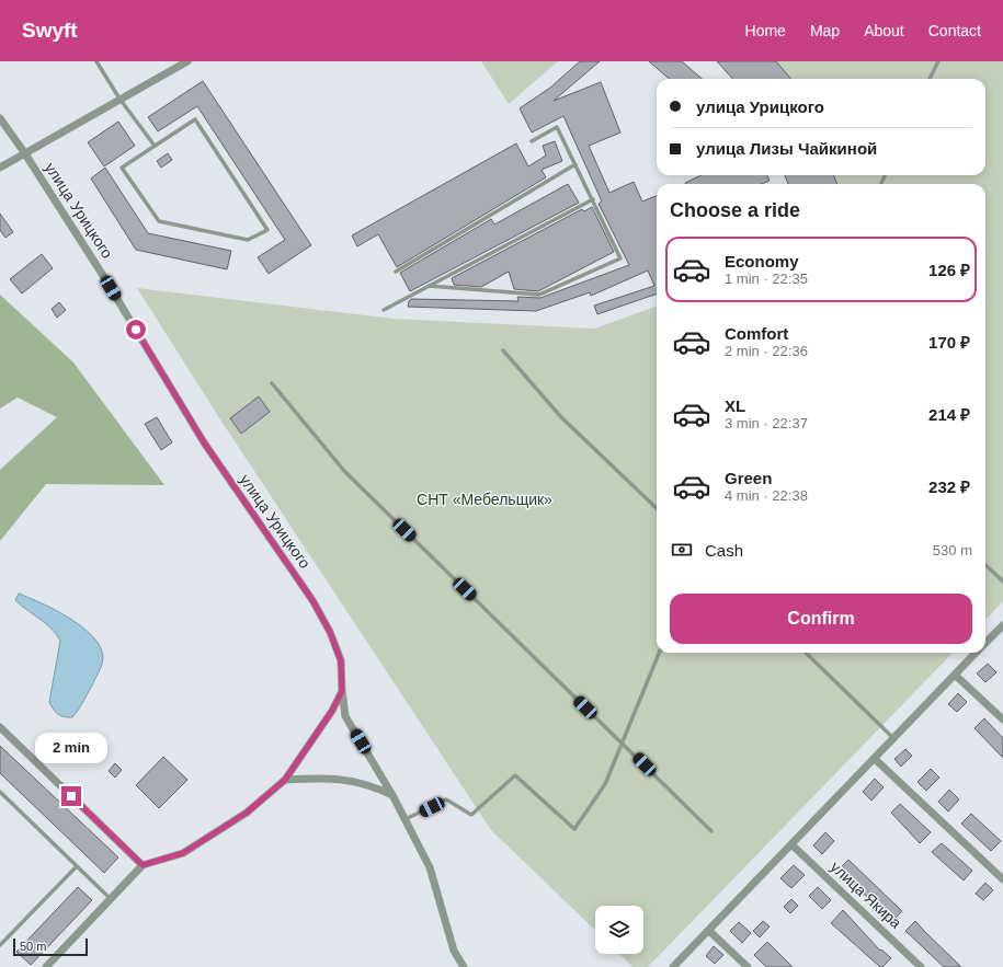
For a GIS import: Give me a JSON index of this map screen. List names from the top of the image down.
{
  "streets": {
    "street": ["улица Урицкого", "улица Якира"]
  },
  "parks": ["СНТ «Мебельщик»"],
  "scale_bar": "50 m",
  "page": {
    "header": "Swyft",
    "nav": [
      "Home",
      "Map",
      "About",
      "Contact"
    ],
    "banner": ["улица Урицкого", "улица Лизы Чайкиной"],
    "heading": "Choose a ride",
    "list": [
      {
        "name": "Economy",
        "note": "1 min · 22:35",
        "value": "126 ₽"
      },
      {
        "name": "Comfort",
        "note": "2 min · 22:36",
        "value": "170 ₽"
      },
      {
        "name": "XL",
        "note": "3 min · 22:37",
        "value": "214 ₽"
      },
      {
        "name": "Green",
        "note": "4 min · 22:38",
        "value": "232 ₽"
      }
    ],
    "pay": ["Cash", "530 m"],
    "buttons": "Confirm",
    "bubble": "2 min",
    "scale": "50 m"
  }
}
